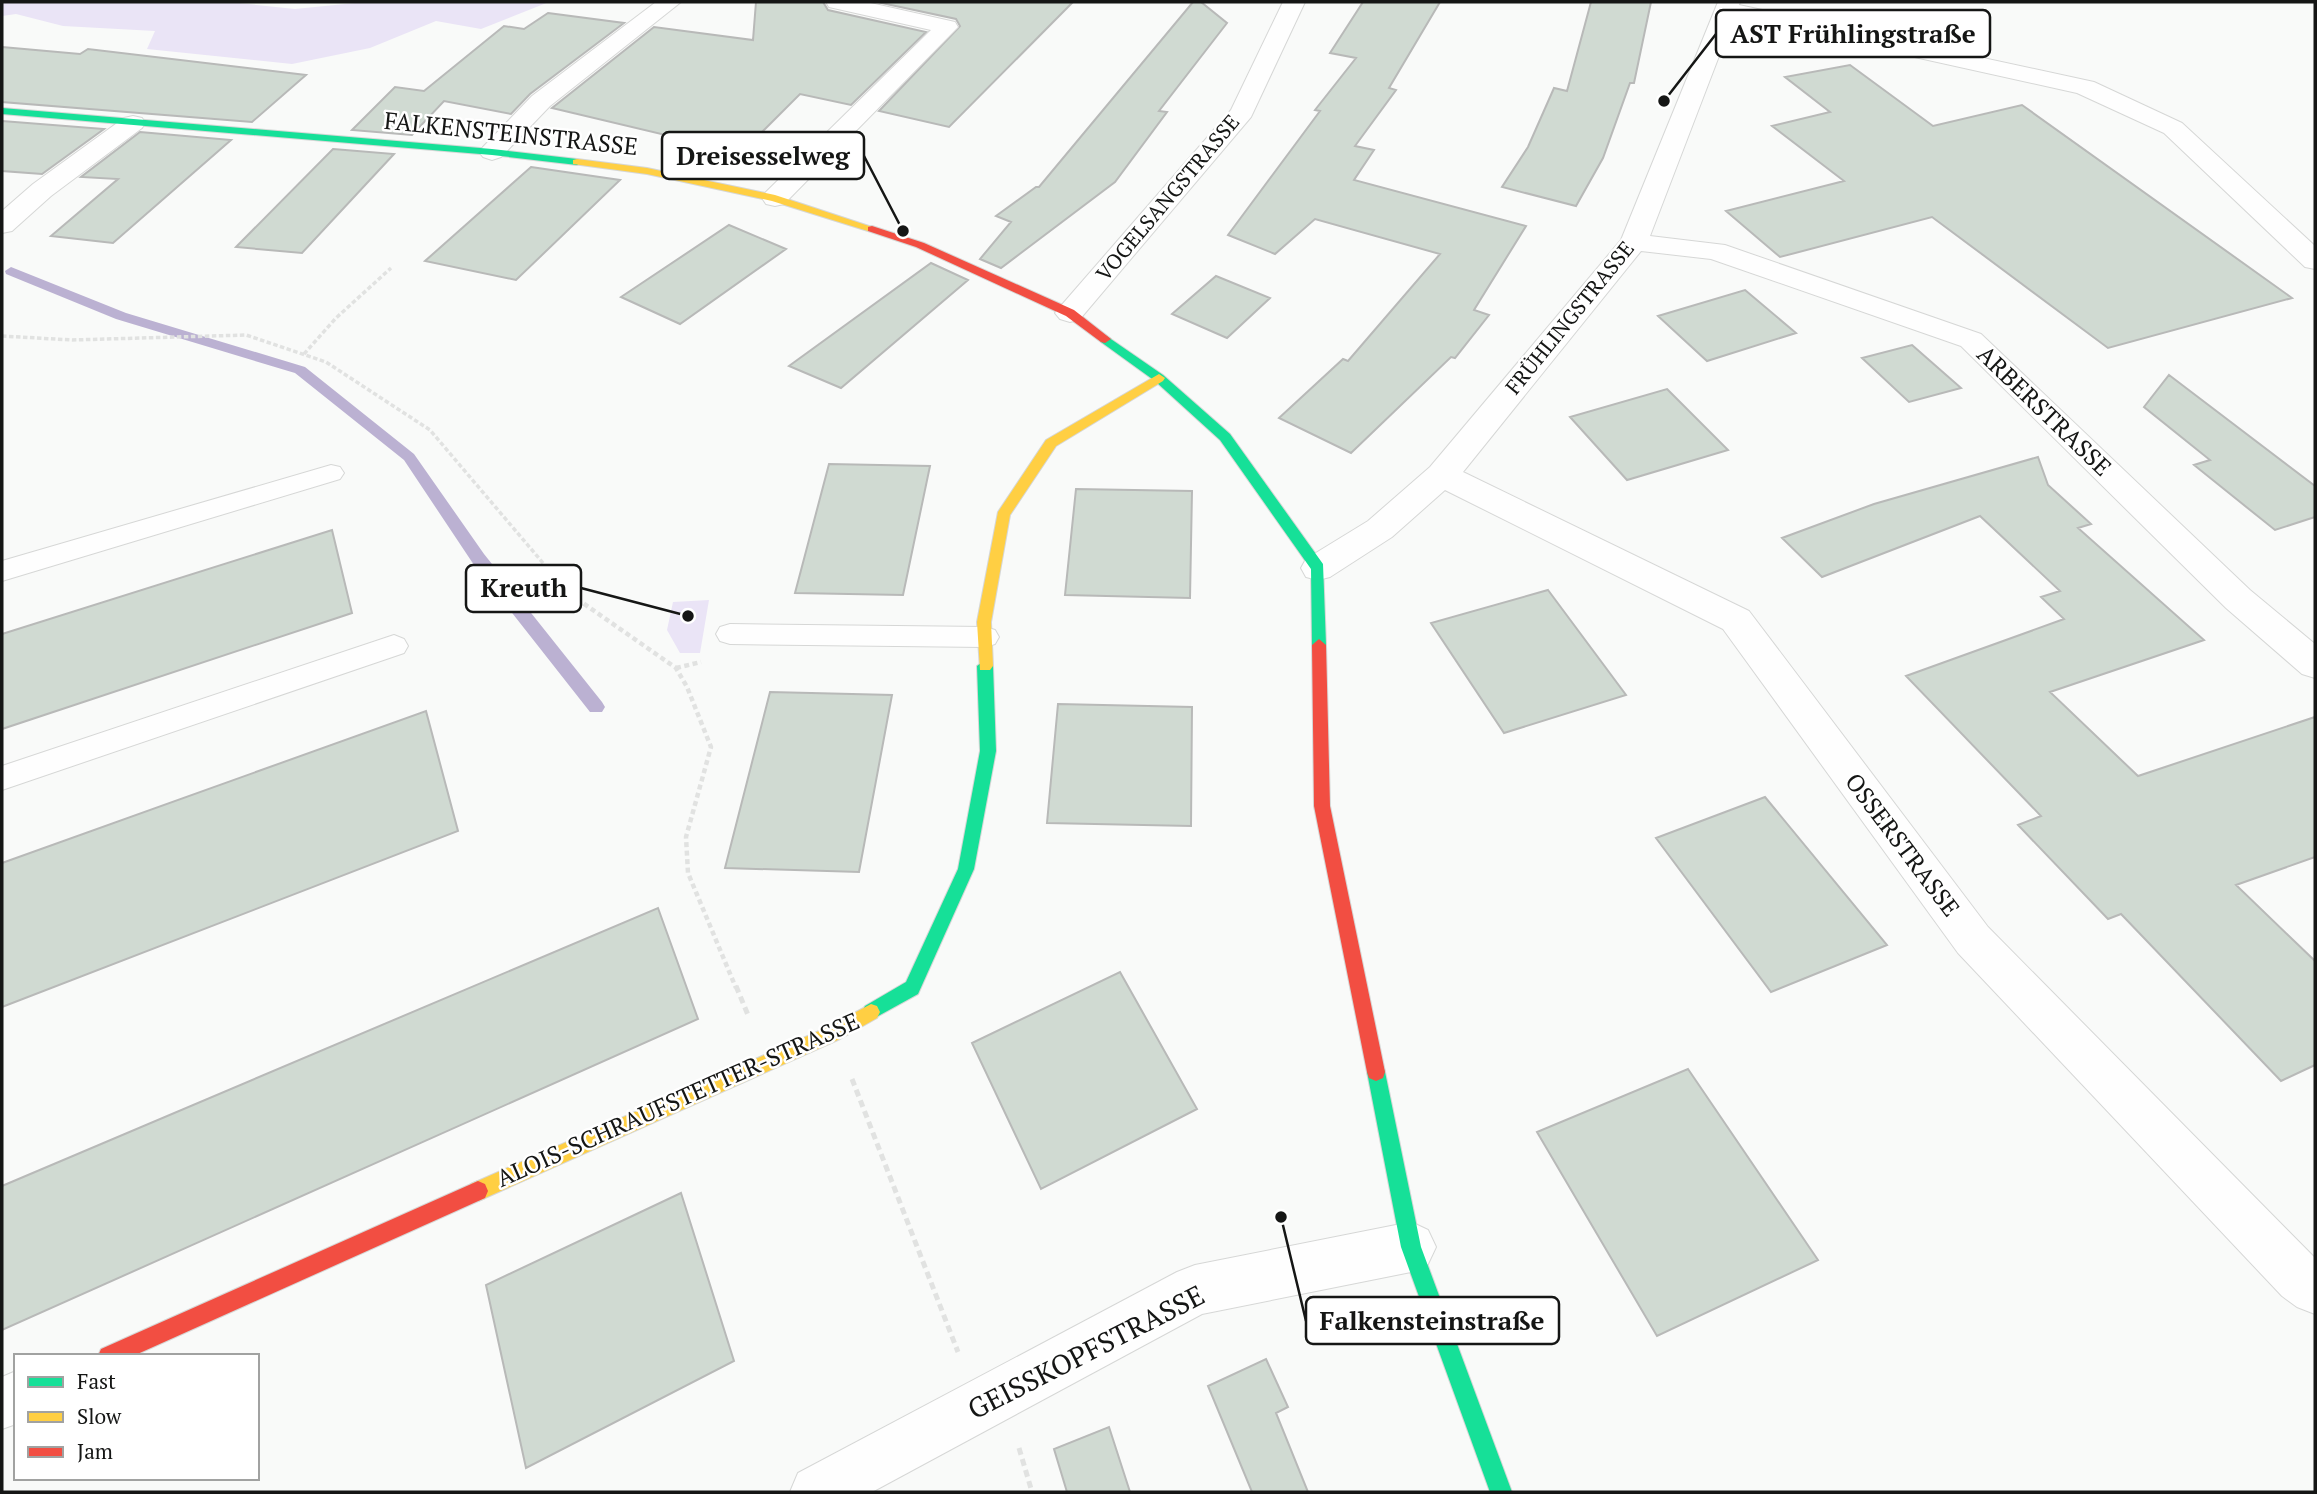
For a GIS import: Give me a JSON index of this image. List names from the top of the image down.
{
  "streets": {
    "street": [
      "FALKENSTEINSTRASSE",
      "VOGELSANGSTRASSE",
      "FRÜHLINGSTRASSE",
      "ARBERSTRASSE",
      "OSSERSTRASSE",
      "ALOIS-SCHRAUFSTETTER-STRASSE",
      "GEISSKOPFSTRASSE"
    ]
  },
  "crossings": [
    ["FALKENSTEINSTRASSE", "VOGELSANGSTRASSE"],
    ["FALKENSTEINSTRASSE", "FRÜHLINGSTRASSE"],
    ["FALKENSTEINSTRASSE", "ALOIS-SCHRAUFSTETTER-STRASSE"],
    ["FRÜHLINGSTRASSE", "ARBERSTRASSE"],
    ["FRÜHLINGSTRASSE", "OSSERSTRASSE"]
  ],
  "places": [
    "AST Frühlingstraße",
    "Dreisesselweg",
    "Kreuth",
    "Falkensteinstraße"
  ],
  "legend": ["Fast", "Slow", "Jam"]
}
